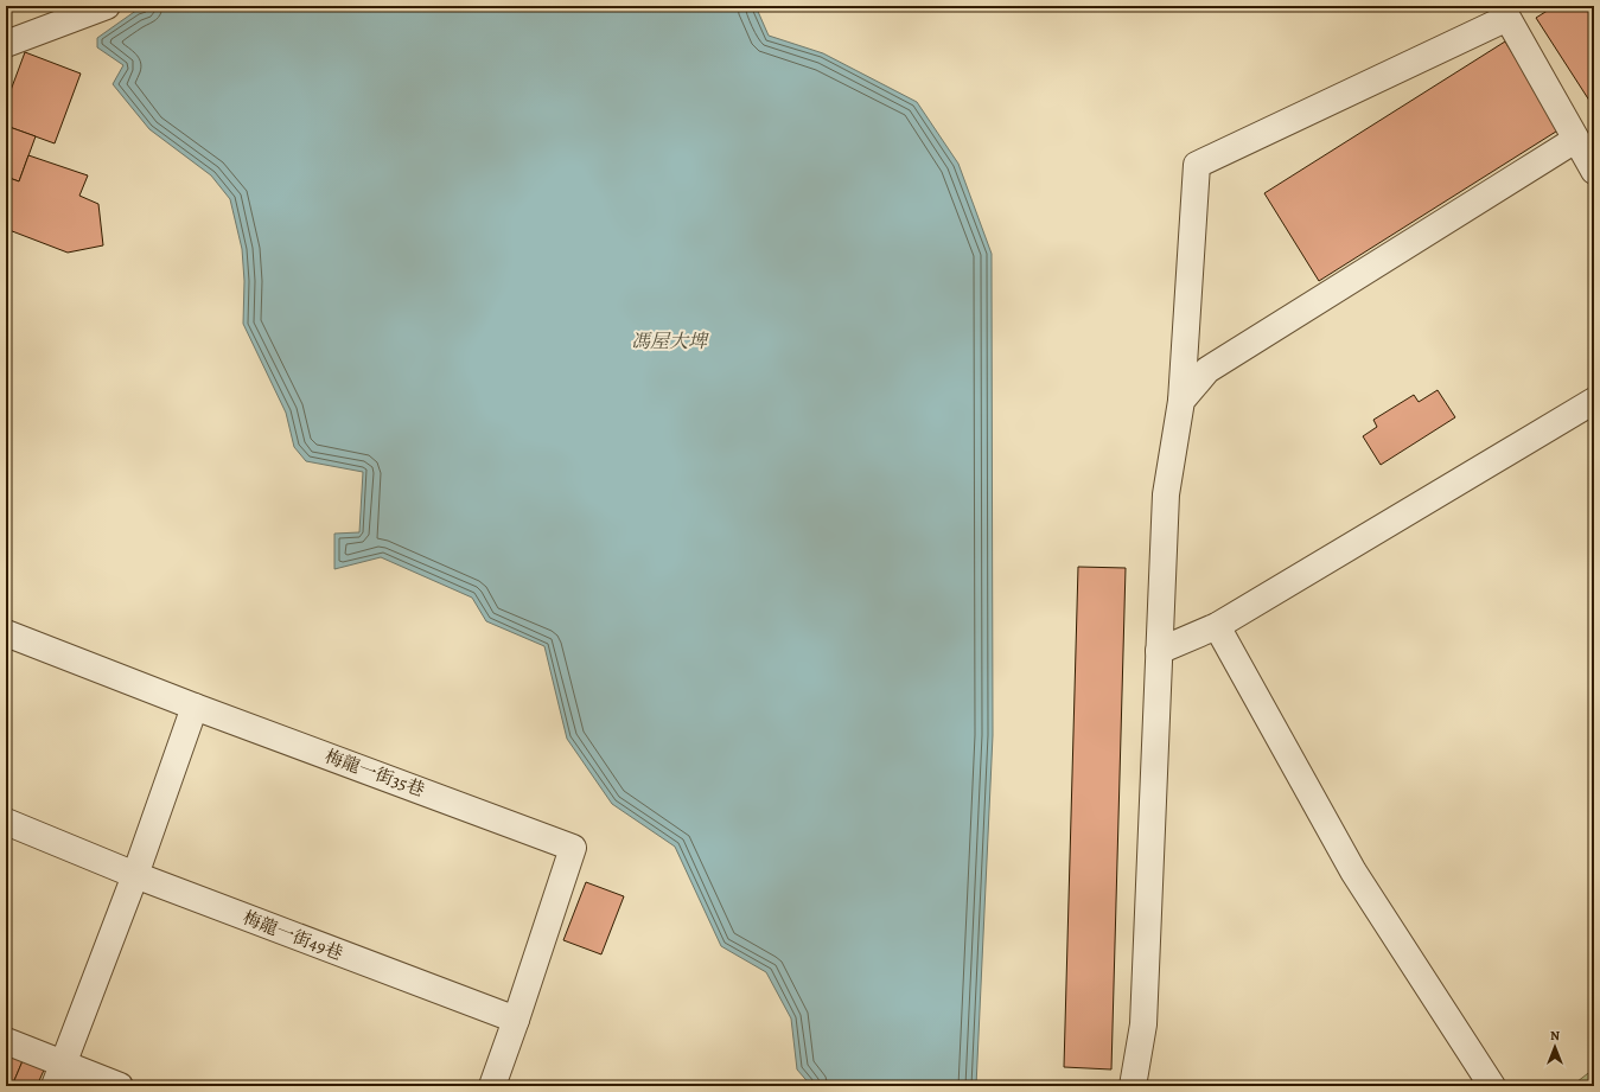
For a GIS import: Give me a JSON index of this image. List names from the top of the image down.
{
  "streets": {
    "street": ["梅龍一街35巷", "梅龍一街49巷"]
  },
  "crossings": [
    ["梅龍一街35巷", "梅龍一街49巷"]
  ],
  "water": ["馮屋大埤"],
  "north": "top"
}
